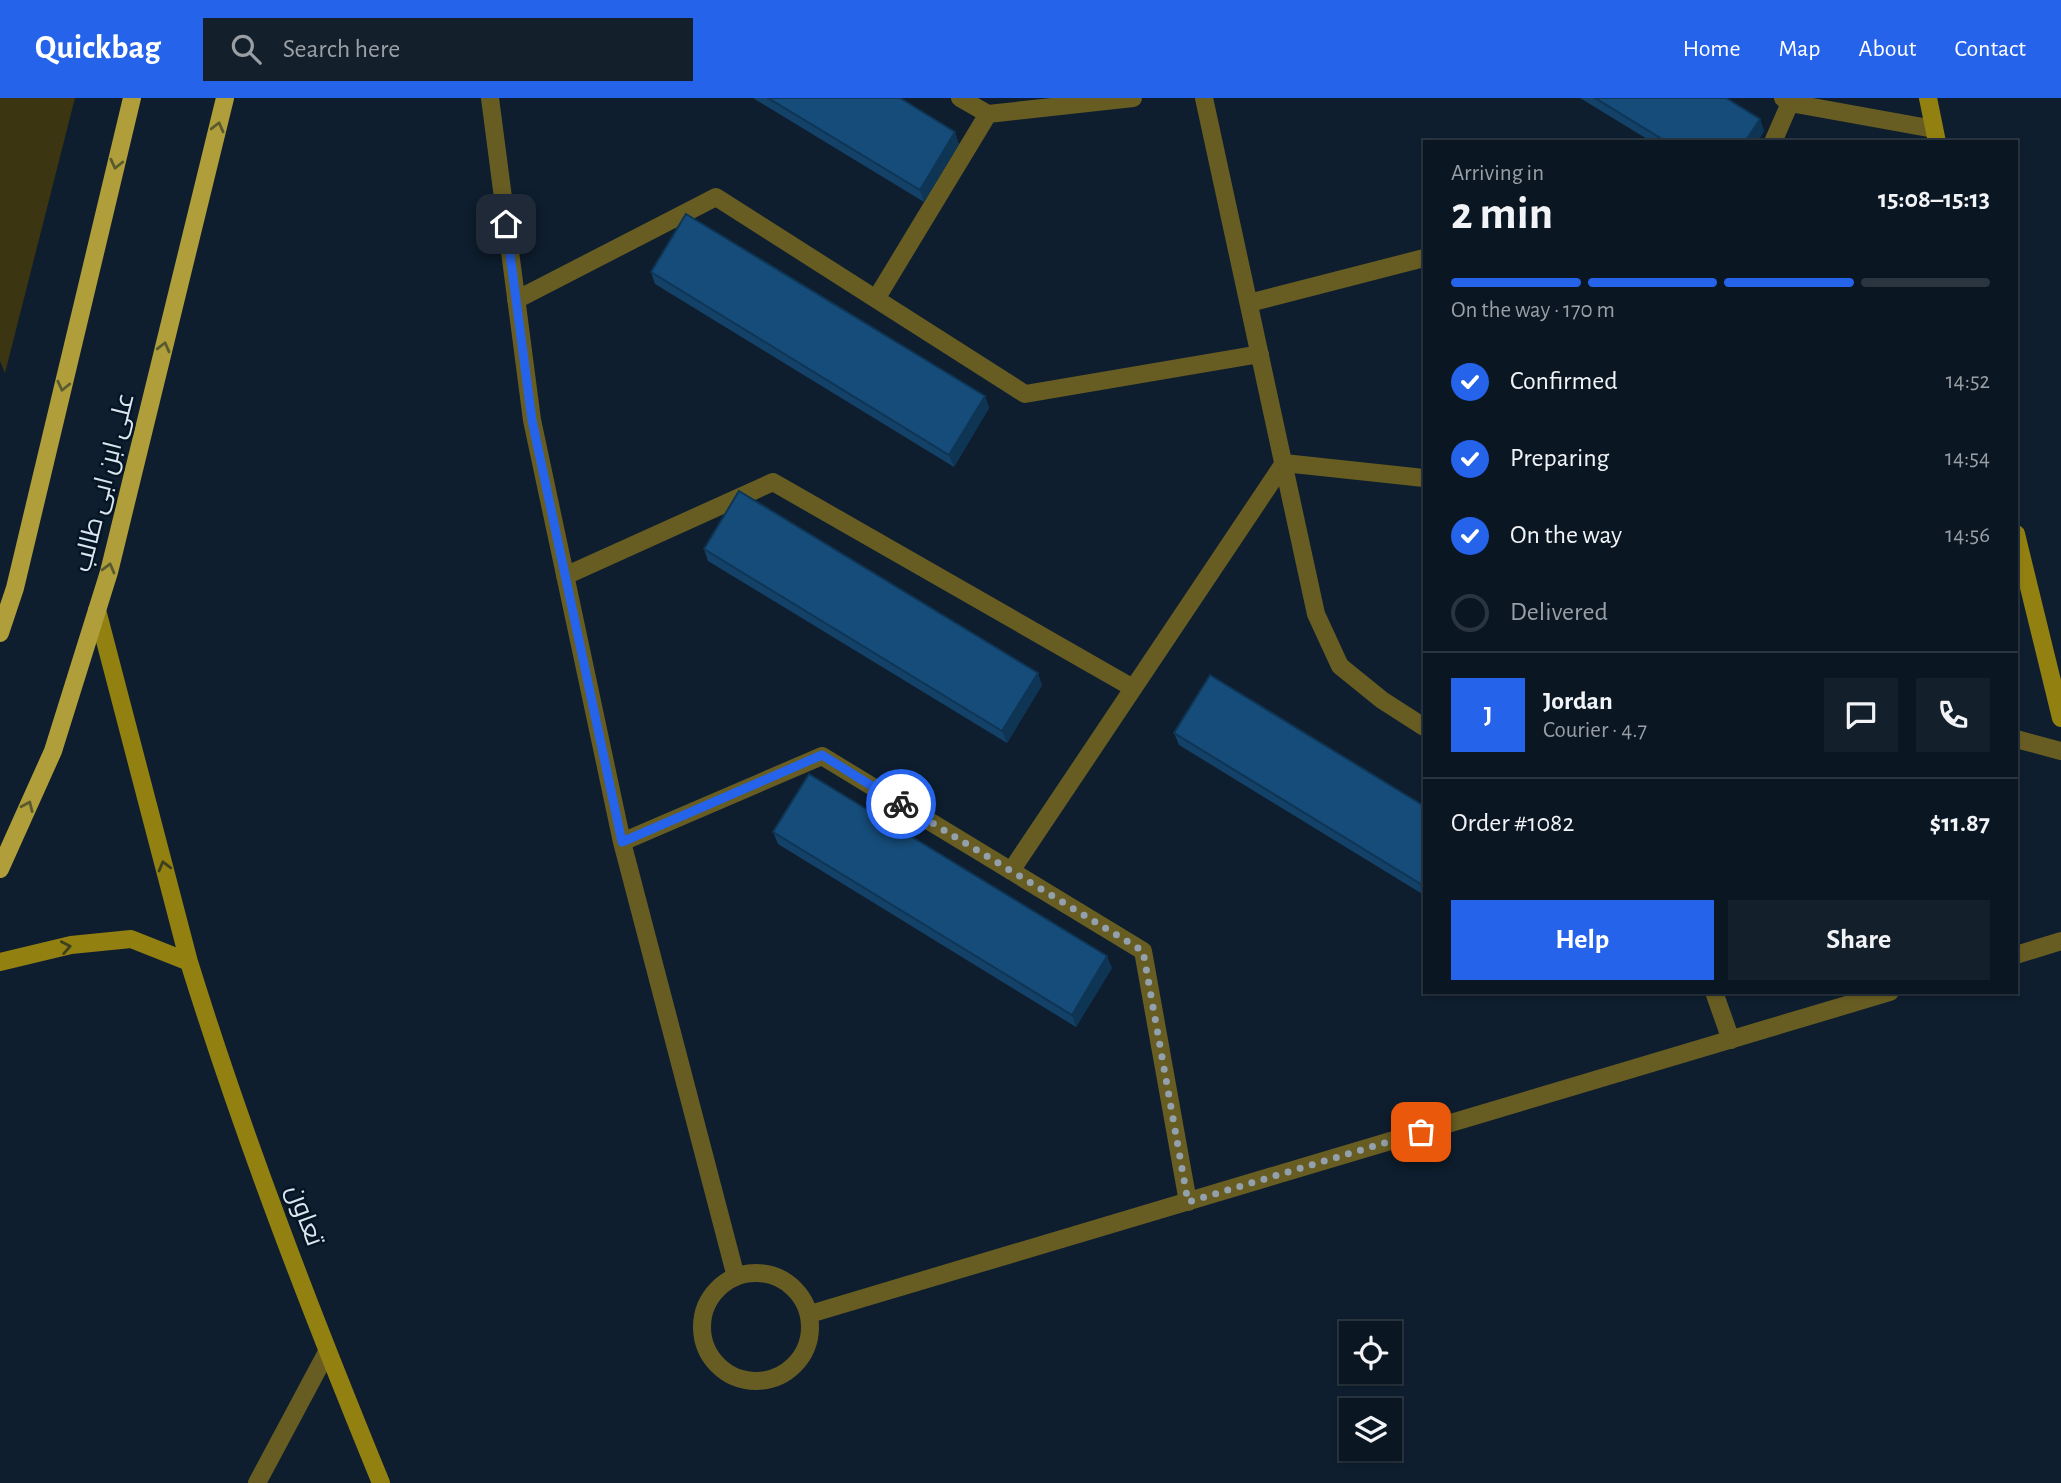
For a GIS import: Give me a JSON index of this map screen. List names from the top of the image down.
{
  "streets": {
    "main road": ["علی ابن ابی طالب"],
    "street": ["تعاون"]
  },
  "crossings": [
    ["علی ابن ابی طالب", "تعاون"]
  ],
  "one_way": ["تعاون"],
  "page": {
    "header": "Quickbag",
    "search": "Search here",
    "nav": [
      "Home",
      "Map",
      "About",
      "Contact"
    ],
    "heading": ["2 min", "Arriving in", "15:08–15:13"],
    "panel": [
      "Jordan",
      "Courier · 4.7",
      "Order #1082",
      "$11.87"
    ],
    "bar": "On the way · 170 m",
    "list": [
      ["Confirmed", "14:52"],
      ["Preparing", "14:54"],
      ["On the way", "14:56"],
      "Delivered"
    ],
    "round": "J",
    "buttons": ["Help", "Share"]
  }
}
